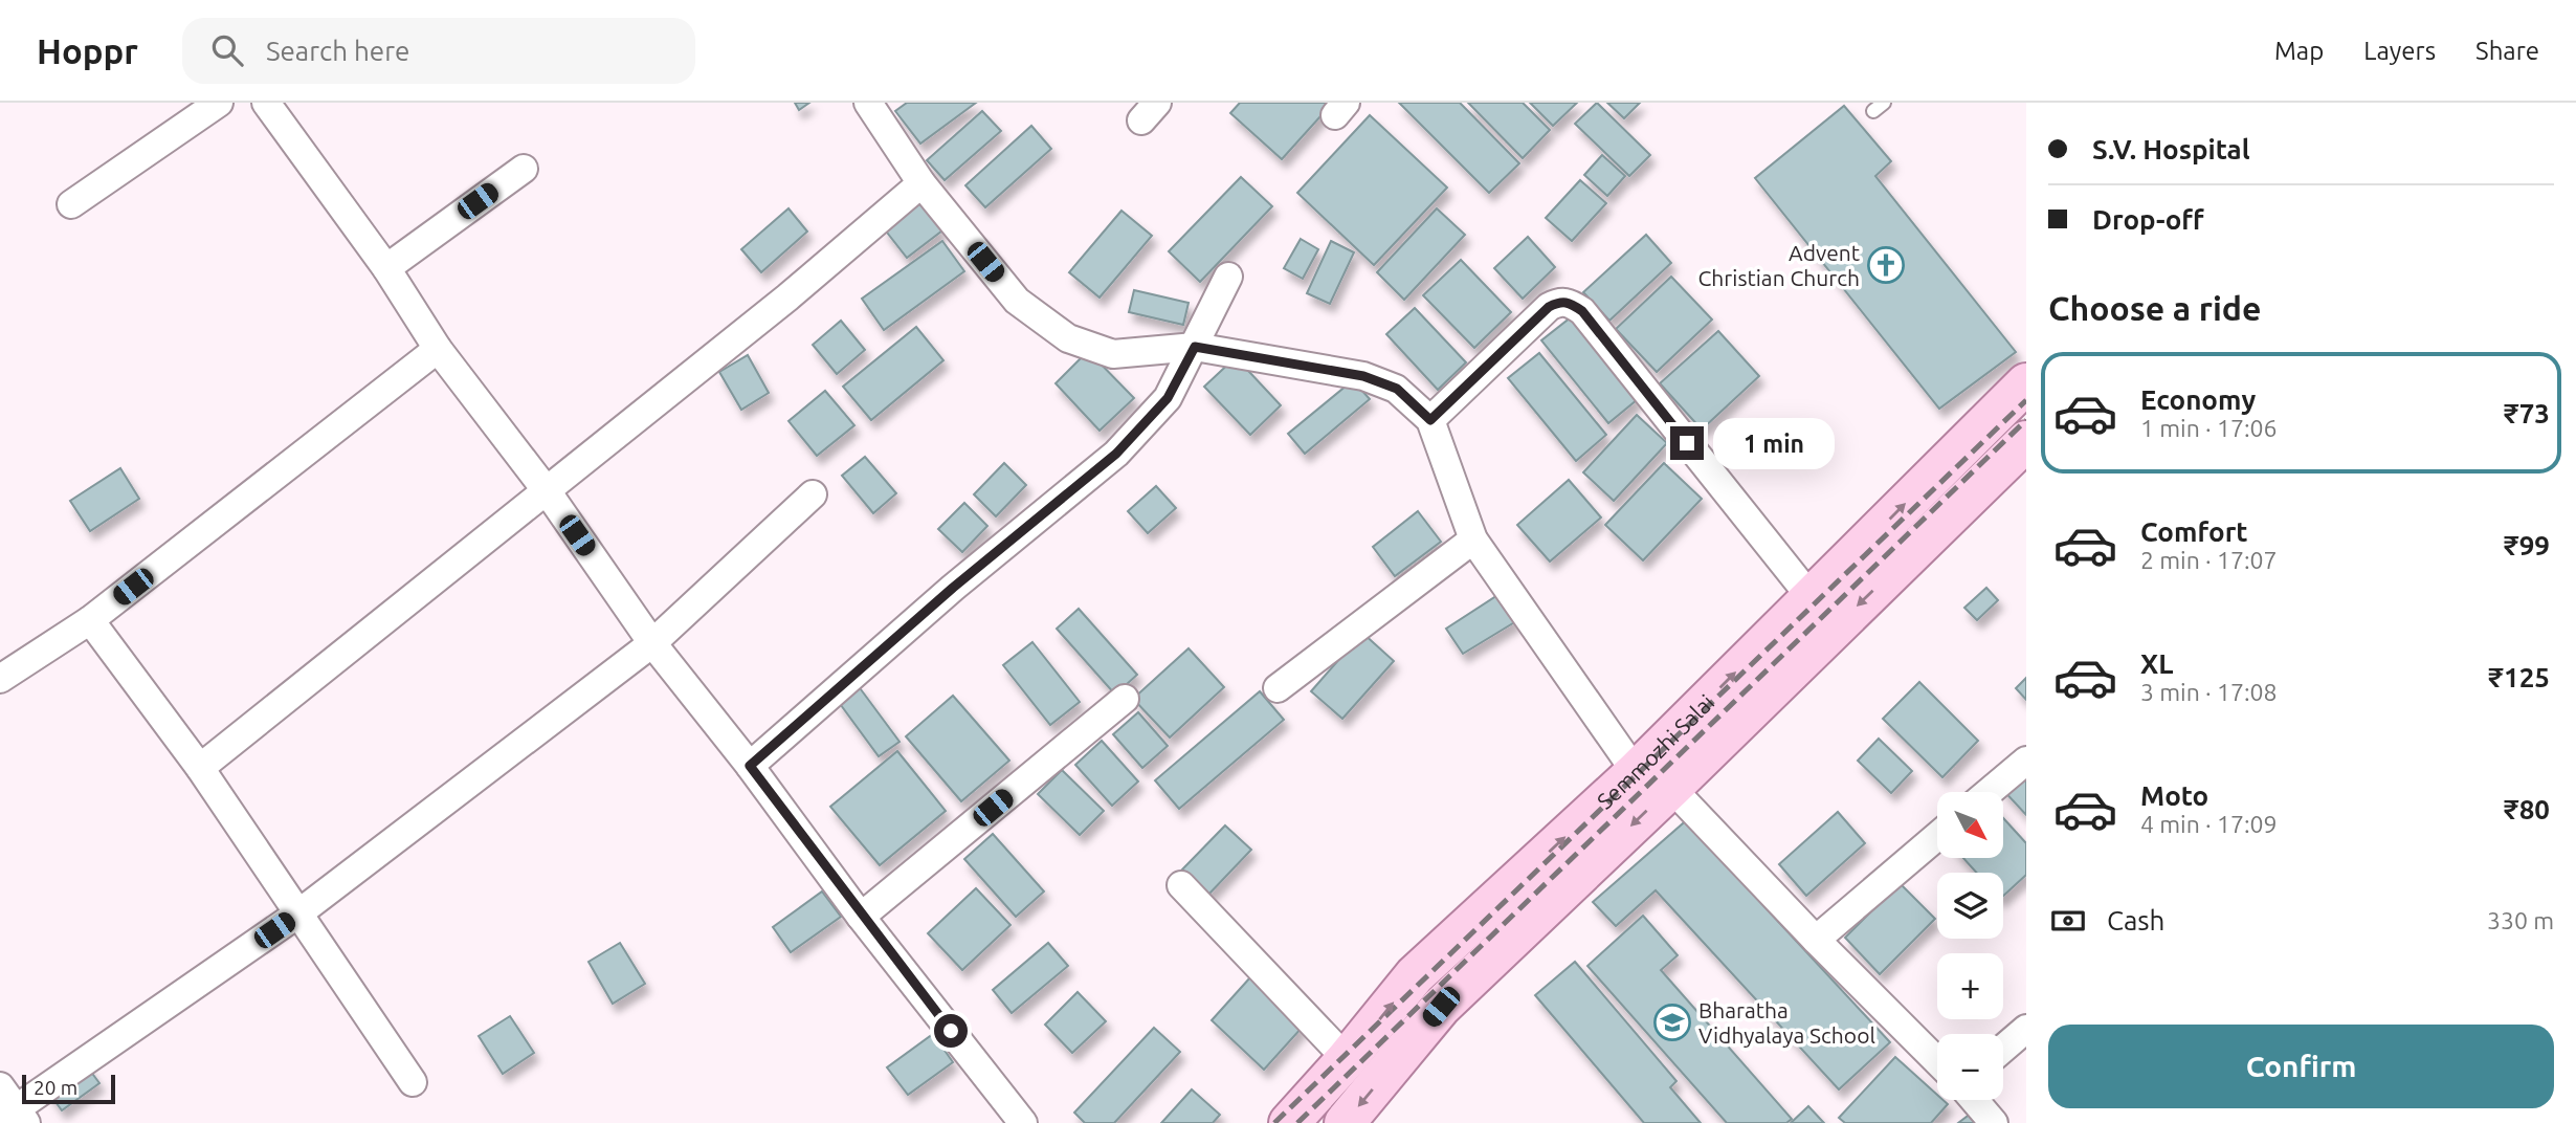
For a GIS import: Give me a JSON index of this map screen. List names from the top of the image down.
{
  "streets": {
    "main road": ["Semmozhi Salai"]
  },
  "places": {
    "church": ["Advent Christian Church"],
    "school or university": ["Bharatha Vidhyalaya School"]
  },
  "scale_bar": "20 m",
  "north": "bottom right",
  "page": {
    "header": "Hoppr",
    "search": "Search here",
    "nav": ["Map", "Layers", "Share"],
    "banner": ["S.V. Hospital", "Drop-off"],
    "heading": "Choose a ride",
    "list": [
      {
        "name": "Economy",
        "note": "1 min · 17:06",
        "value": "₹73"
      },
      {
        "name": "Comfort",
        "note": "2 min · 17:07",
        "value": "₹99"
      },
      {
        "name": "XL",
        "note": "3 min · 17:08",
        "value": "₹125"
      },
      {
        "name": "Moto",
        "note": "4 min · 17:09",
        "value": "₹80"
      }
    ],
    "bubble": "1 min",
    "map_buttons": ["+", "−"],
    "pay": ["Cash", "330 m"],
    "buttons": "Confirm",
    "scale": "20 m"
  }
}
